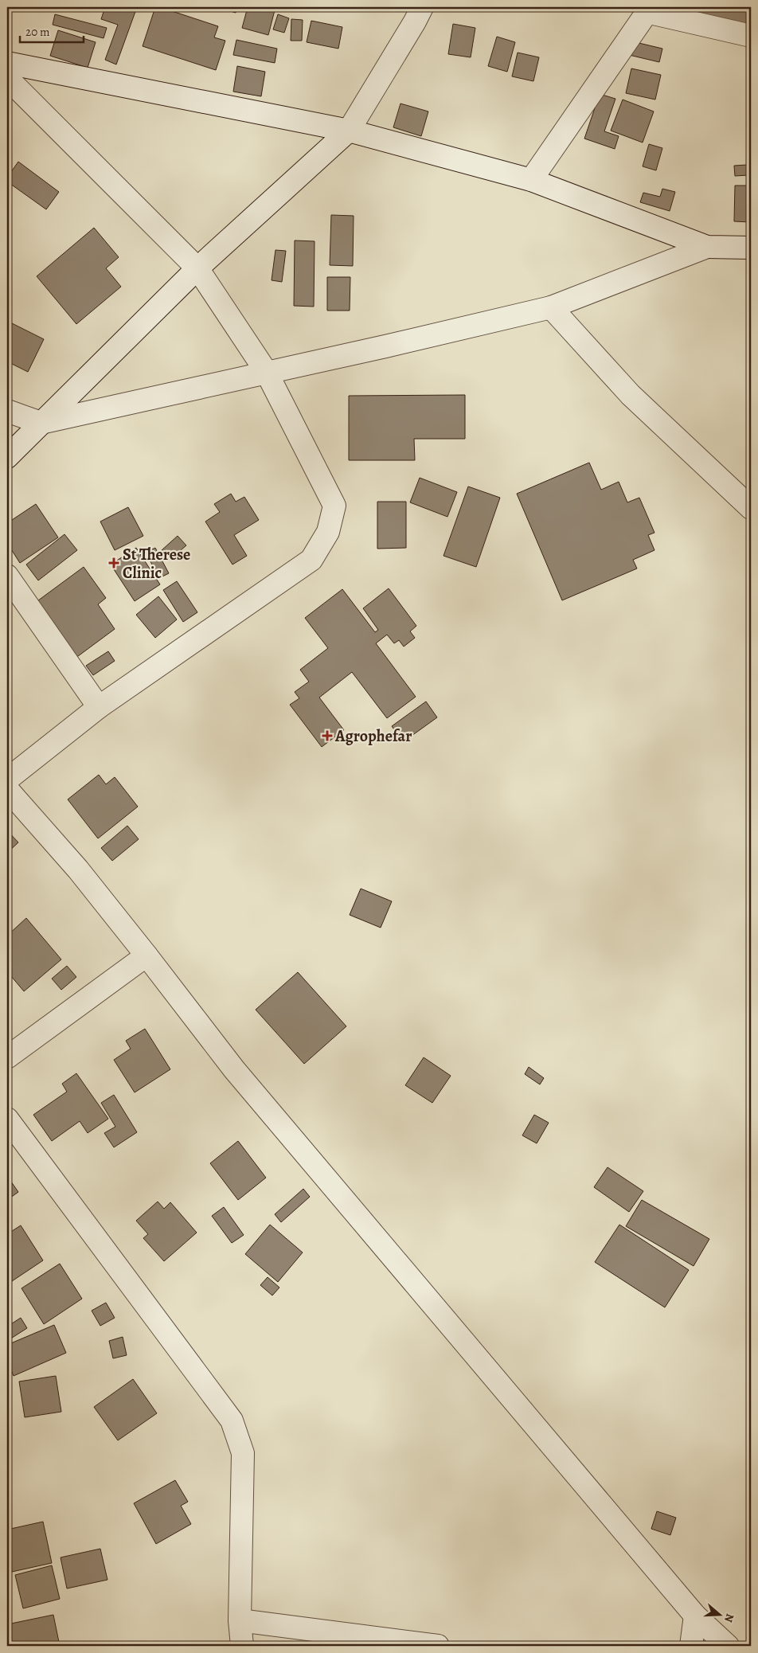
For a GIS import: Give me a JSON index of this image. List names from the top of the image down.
{
  "places": {
    "health": ["St Therese Clinic", "Agrophefar"]
  },
  "scale_bar": "20 m",
  "north": "right"
}
